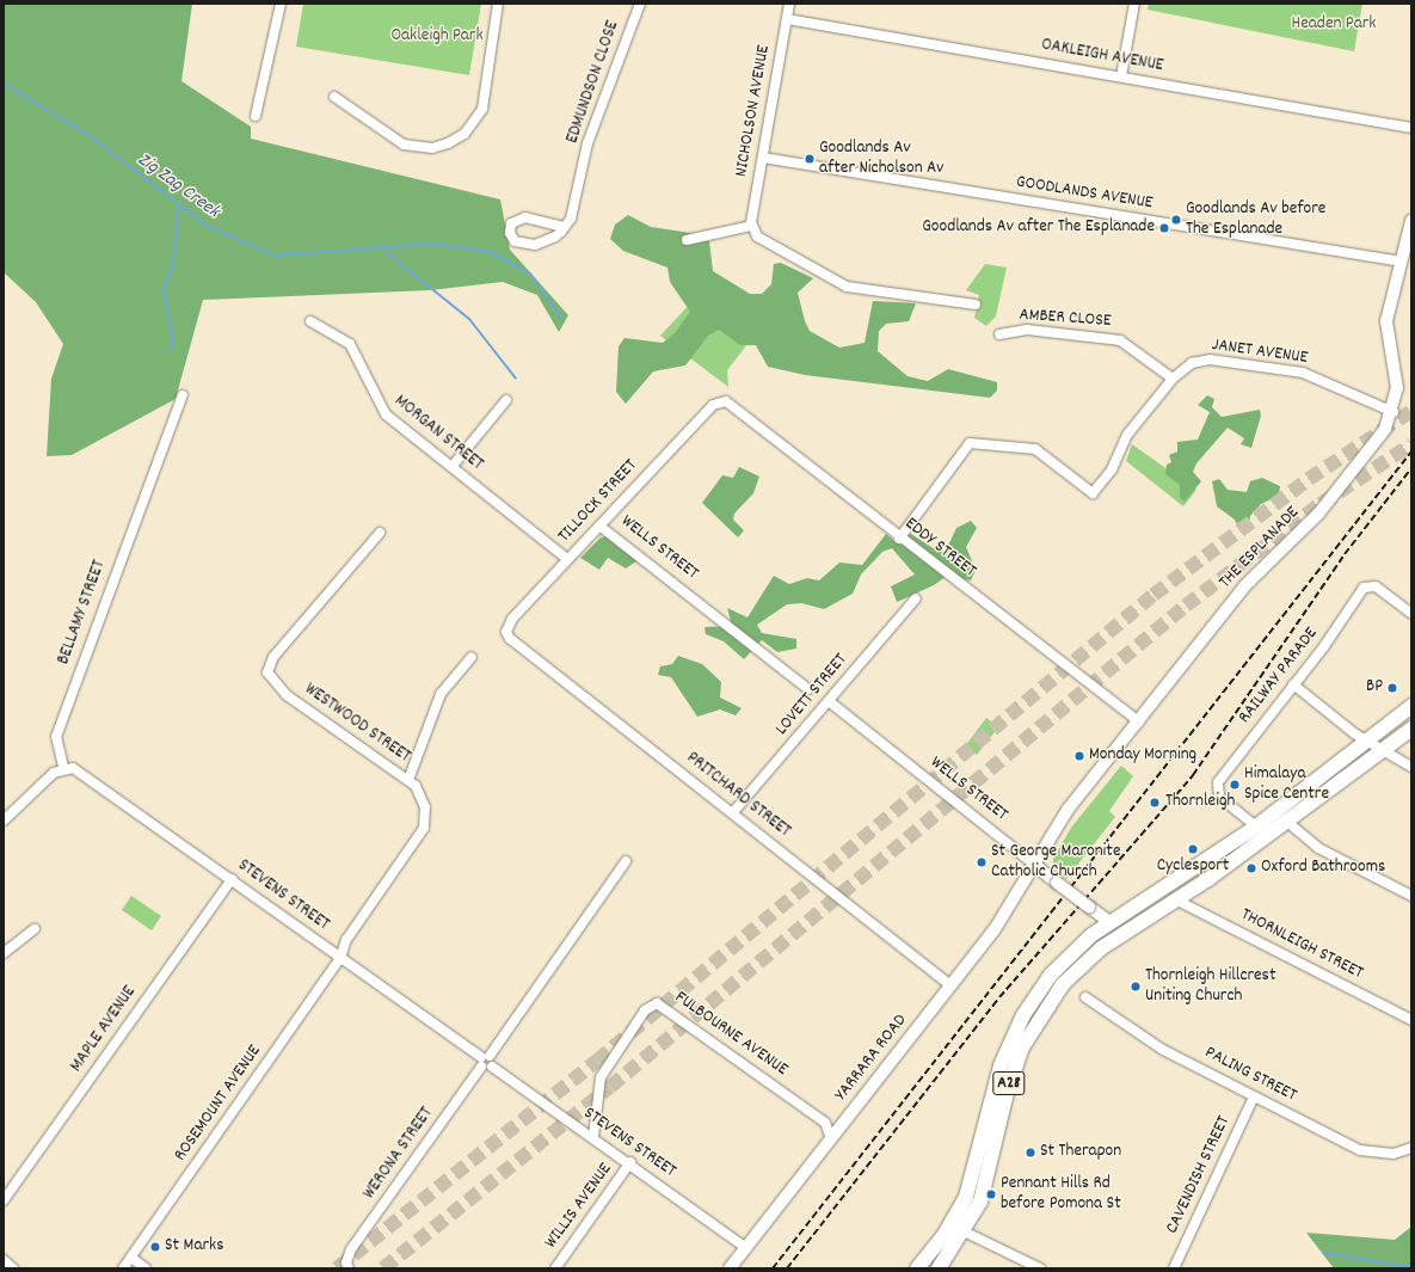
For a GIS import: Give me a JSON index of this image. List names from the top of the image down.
{
  "streets": {
    "highway": ["A28"],
    "main road": ["WELLS STREET", "THE ESPLANADE", "YARRARA ROAD"],
    "street": [
      "OAKLEIGH AVENUE",
      "EDMUNDSON CLOSE",
      "NICHOLSON AVENUE",
      "GOODLANDS AVENUE",
      "AMBER CLOSE",
      "JANET AVENUE",
      "MORGAN STREET",
      "TILLOCK STREET",
      "EDDY STREET",
      "BELLAMY STREET",
      "RAILWAY PARADE",
      "LOVETT STREET",
      "WESTWOOD STREET",
      "PRITCHARD STREET",
      "STEVENS STREET",
      "THORNLEIGH STREET",
      "MAPLE AVENUE",
      "FULBOURNE AVENUE",
      "PALING STREET",
      "ROSEMOUNT AVENUE",
      "WERONA STREET",
      "CAVENDISH STREET",
      "WILLIS AVENUE"
    ]
  },
  "crossings": [
    ["OAKLEIGH AVENUE", "NICHOLSON AVENUE"],
    ["NICHOLSON AVENUE", "GOODLANDS AVENUE"],
    ["AMBER CLOSE", "JANET AVENUE"],
    ["JANET AVENUE", "EDDY STREET"],
    ["JANET AVENUE", "THE ESPLANADE"],
    ["MORGAN STREET", "TILLOCK STREET"],
    ["TILLOCK STREET", "WELLS STREET"],
    ["TILLOCK STREET", "EDDY STREET"],
    ["TILLOCK STREET", "PRITCHARD STREET"],
    ["WELLS STREET", "THE ESPLANADE"],
    ["WELLS STREET", "LOVETT STREET"],
    ["WELLS STREET", "YARRARA ROAD"],
    ["WELLS STREET", "A28"],
    ["EDDY STREET", "THE ESPLANADE"],
    ["THE ESPLANADE", "YARRARA ROAD"],
    ["BELLAMY STREET", "STEVENS STREET"],
    ["RAILWAY PARADE", "A28"],
    ["LOVETT STREET", "PRITCHARD STREET"],
    ["WESTWOOD STREET", "STEVENS STREET"],
    ["WESTWOOD STREET", "ROSEMOUNT AVENUE"],
    ["PRITCHARD STREET", "YARRARA ROAD"],
    ["STEVENS STREET", "MAPLE AVENUE"],
    ["STEVENS STREET", "FULBOURNE AVENUE"],
    ["STEVENS STREET", "YARRARA ROAD"],
    ["STEVENS STREET", "ROSEMOUNT AVENUE"],
    ["STEVENS STREET", "WERONA STREET"],
    ["STEVENS STREET", "WILLIS AVENUE"],
    ["THORNLEIGH STREET", "A28"],
    ["FULBOURNE AVENUE", "YARRARA ROAD"],
    ["PALING STREET", "CAVENDISH STREET"]
  ],
  "water": ["Zig Zag Creek"],
  "parks": ["Headen Park", "Oakleigh Park"],
  "places": [
    "Goodlands Av after Nicholson Av",
    "Goodlands Av before The Esplanade",
    "Goodlands Av after The Esplanade",
    "BP",
    "Monday Morning",
    "Himalaya Spice Centre",
    "Thornleigh",
    "Cyclesport",
    "St George Maronite Catholic Church",
    "Oxford Bathrooms",
    "Thornleigh Hillcrest Uniting Church",
    "St Therapon",
    "Pennant Hills Rd before Pomona St",
    "St Marks"
  ]
}
